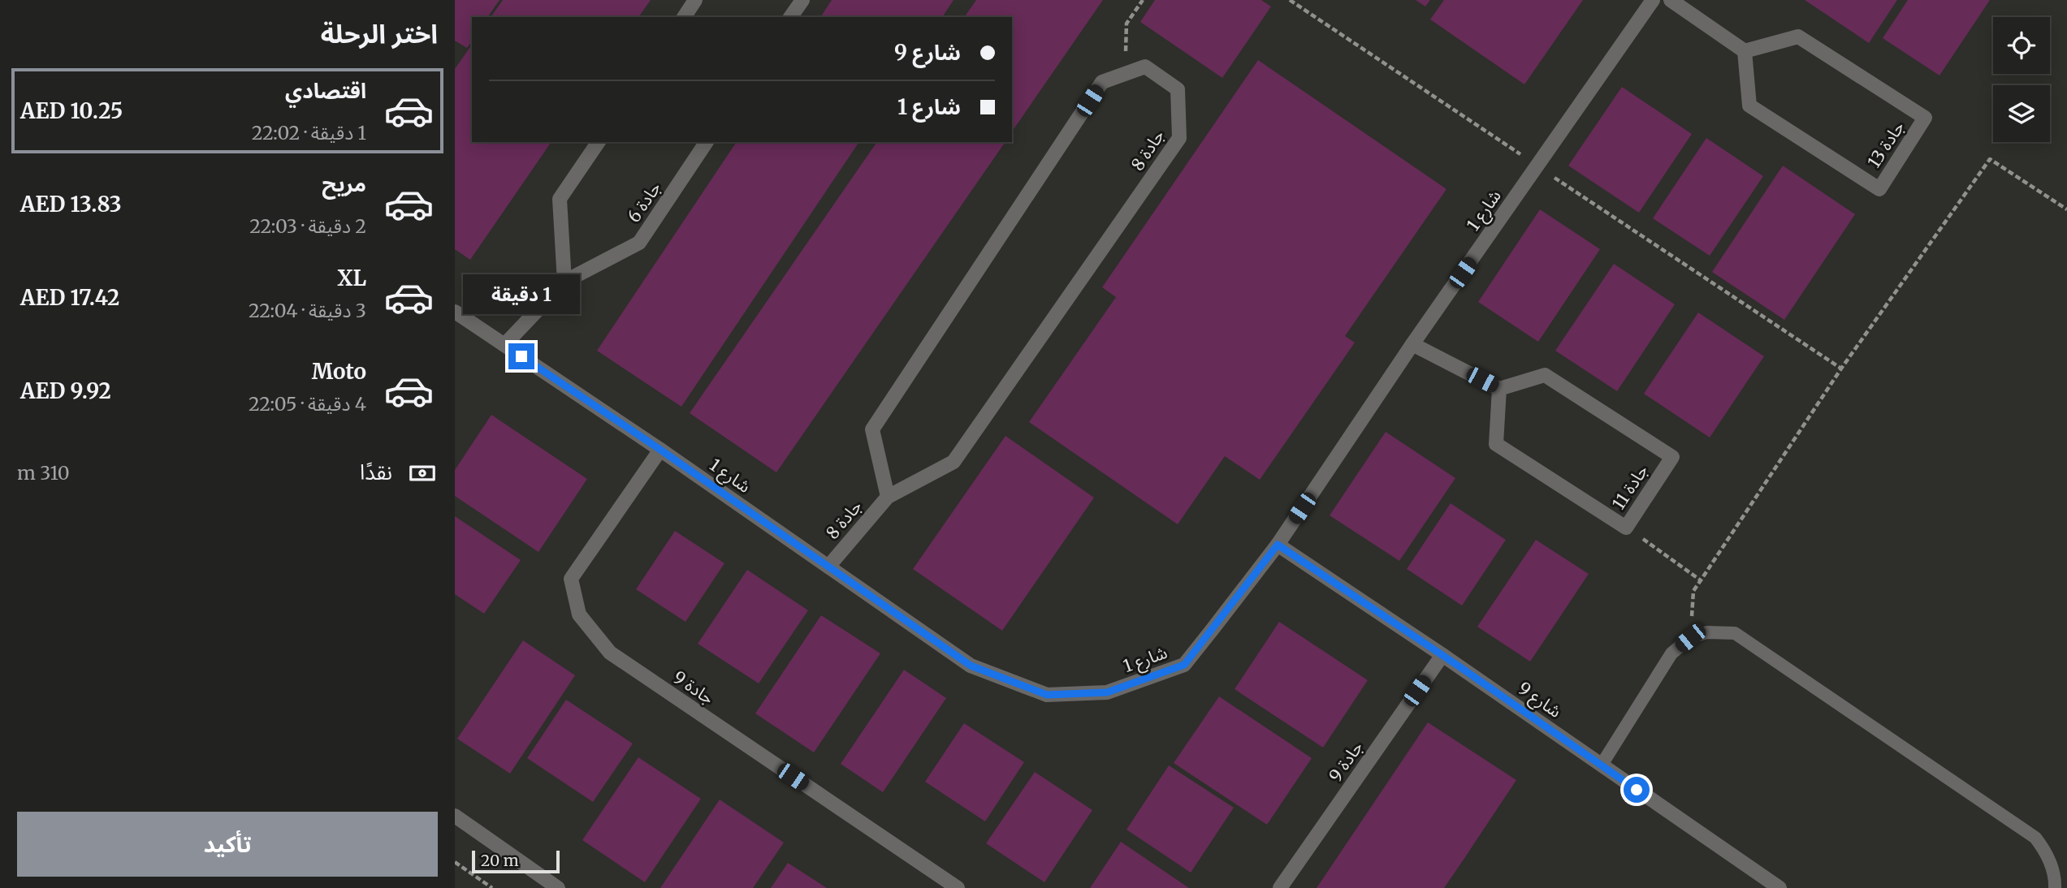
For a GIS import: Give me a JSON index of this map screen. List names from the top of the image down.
{
  "streets": {
    "street": [
      "جادة 13",
      "جادة 8",
      "جادة 6",
      "شارع 1",
      "جادة 11",
      "جادة 9",
      "شارع 9"
    ]
  },
  "crossings": [
    ["جادة 8", "شارع 1"],
    ["جادة 6", "شارع 1"],
    ["شارع 1", "جادة 9"],
    ["شارع 1", "شارع 9"],
    ["جادة 9", "شارع 9"]
  ],
  "scale_bar": "20 m",
  "page": {
    "heading": "اختر الرحلة",
    "banner": ["شارع 9", "شارع 1"],
    "list": [
      {
        "name": "اقتصادي",
        "note": "1 دقيقة · 22:02",
        "value": "AED 10.25"
      },
      {
        "name": "مريح",
        "note": "2 دقيقة · 22:03",
        "value": "AED 13.83"
      },
      {
        "name": "XL",
        "note": "3 دقيقة · 22:04",
        "value": "AED 17.42"
      },
      {
        "name": "Moto",
        "note": "4 دقيقة · 22:05",
        "value": "AED 9.92"
      }
    ],
    "bubble": "1 دقيقة",
    "pay": ["نقدًا", "310 m"],
    "buttons": "تأكيد",
    "scale": "20 m"
  }
}
